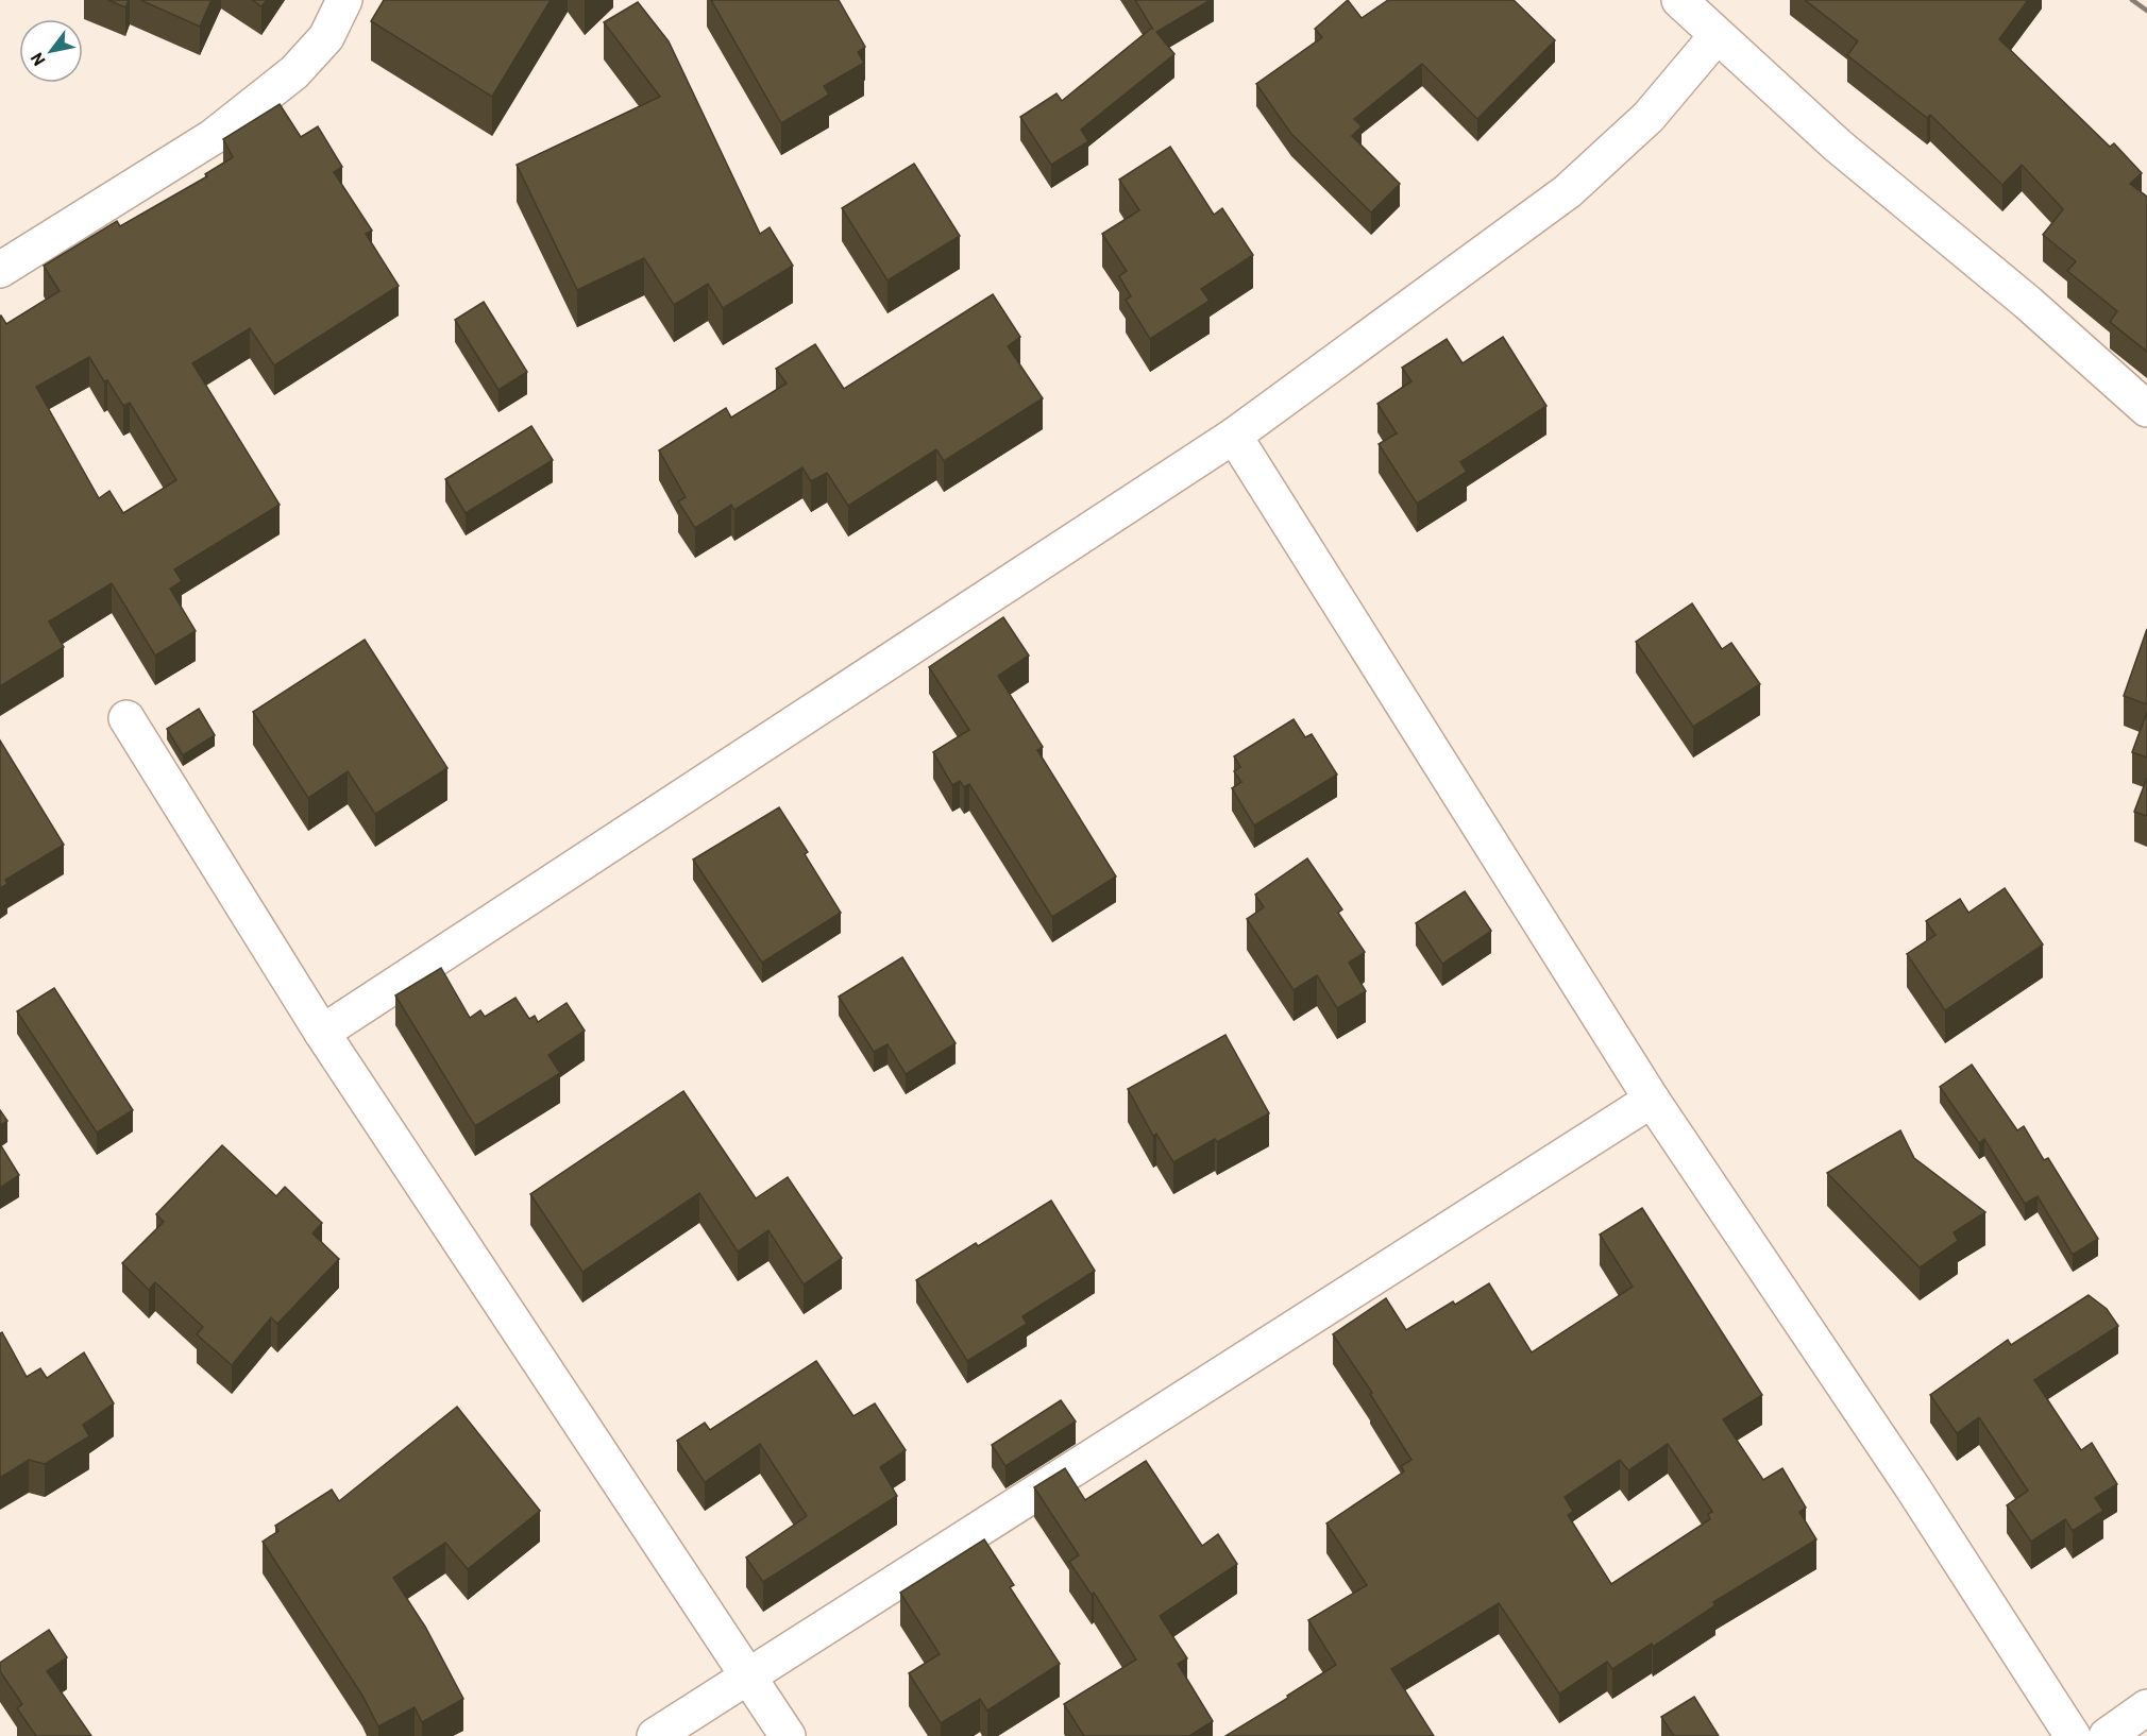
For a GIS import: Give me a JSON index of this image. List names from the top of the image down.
{
  "north": "bottom left"
}
